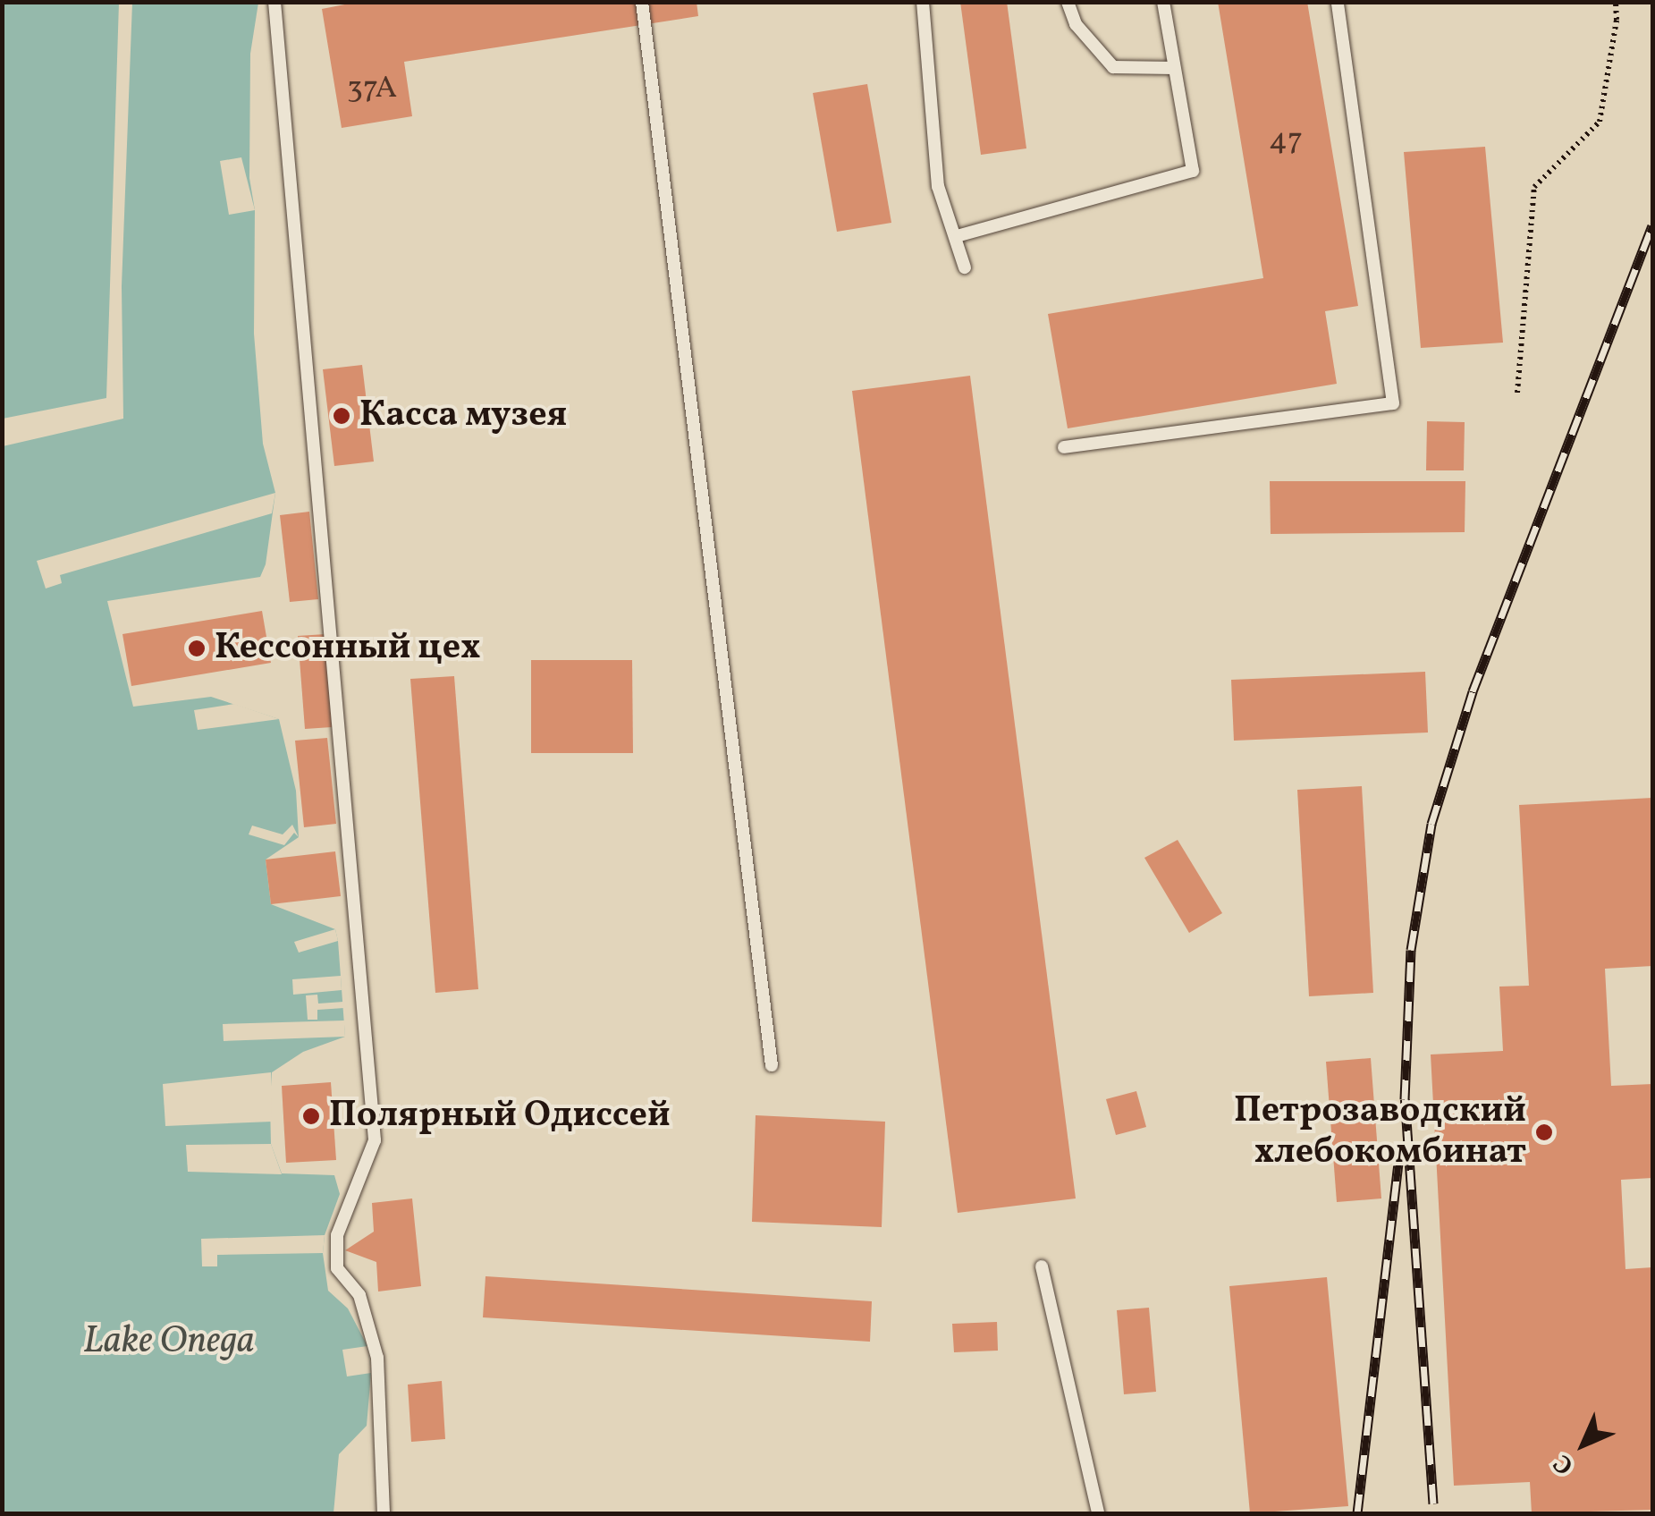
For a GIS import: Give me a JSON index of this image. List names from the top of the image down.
{
  "water": ["Lake Onega"],
  "places": [
    "Касса музея",
    "Кессонный цех",
    "Полярный Одиссей",
    "Петрозаводский хлебокомбинат"
  ],
  "house_numbers": ["37А", "47"],
  "north": "bottom left"
}
